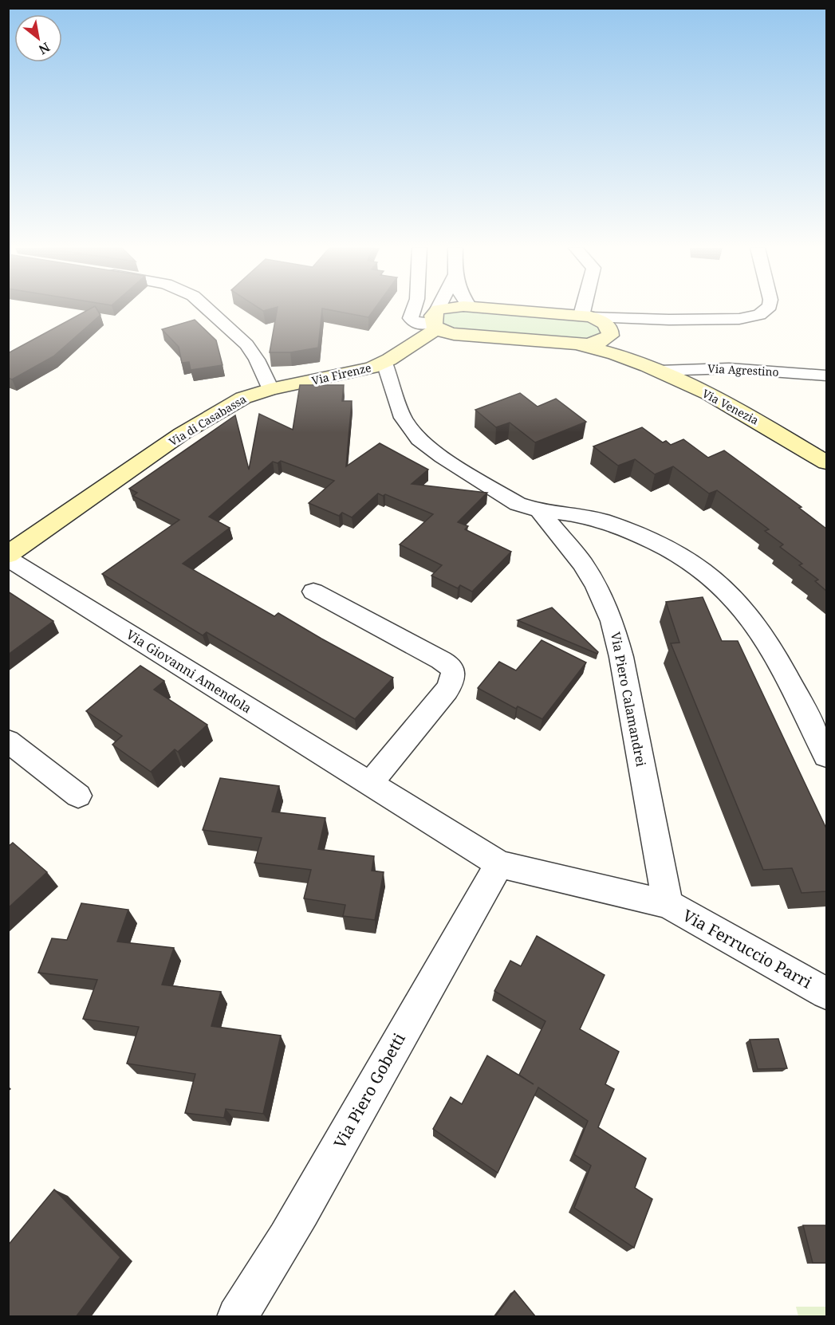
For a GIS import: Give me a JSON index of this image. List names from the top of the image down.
{
  "streets": {
    "street": [
      "Via Agrestino",
      "Via Firenze",
      "Via Venezia",
      "Via di Casabassa",
      "Via Giovanni Amendola",
      "Via Piero Calamandrei",
      "Via Ferruccio Parri",
      "Via Piero Gobetti"
    ]
  },
  "crossings": [
    ["Via Agrestino", "Via Venezia"],
    ["Via Firenze", "Via di Casabassa"],
    ["Via Giovanni Amendola", "Via Piero Gobetti"],
    ["Via Piero Calamandrei", "Via Ferruccio Parri"]
  ],
  "north": "bottom right"
}
